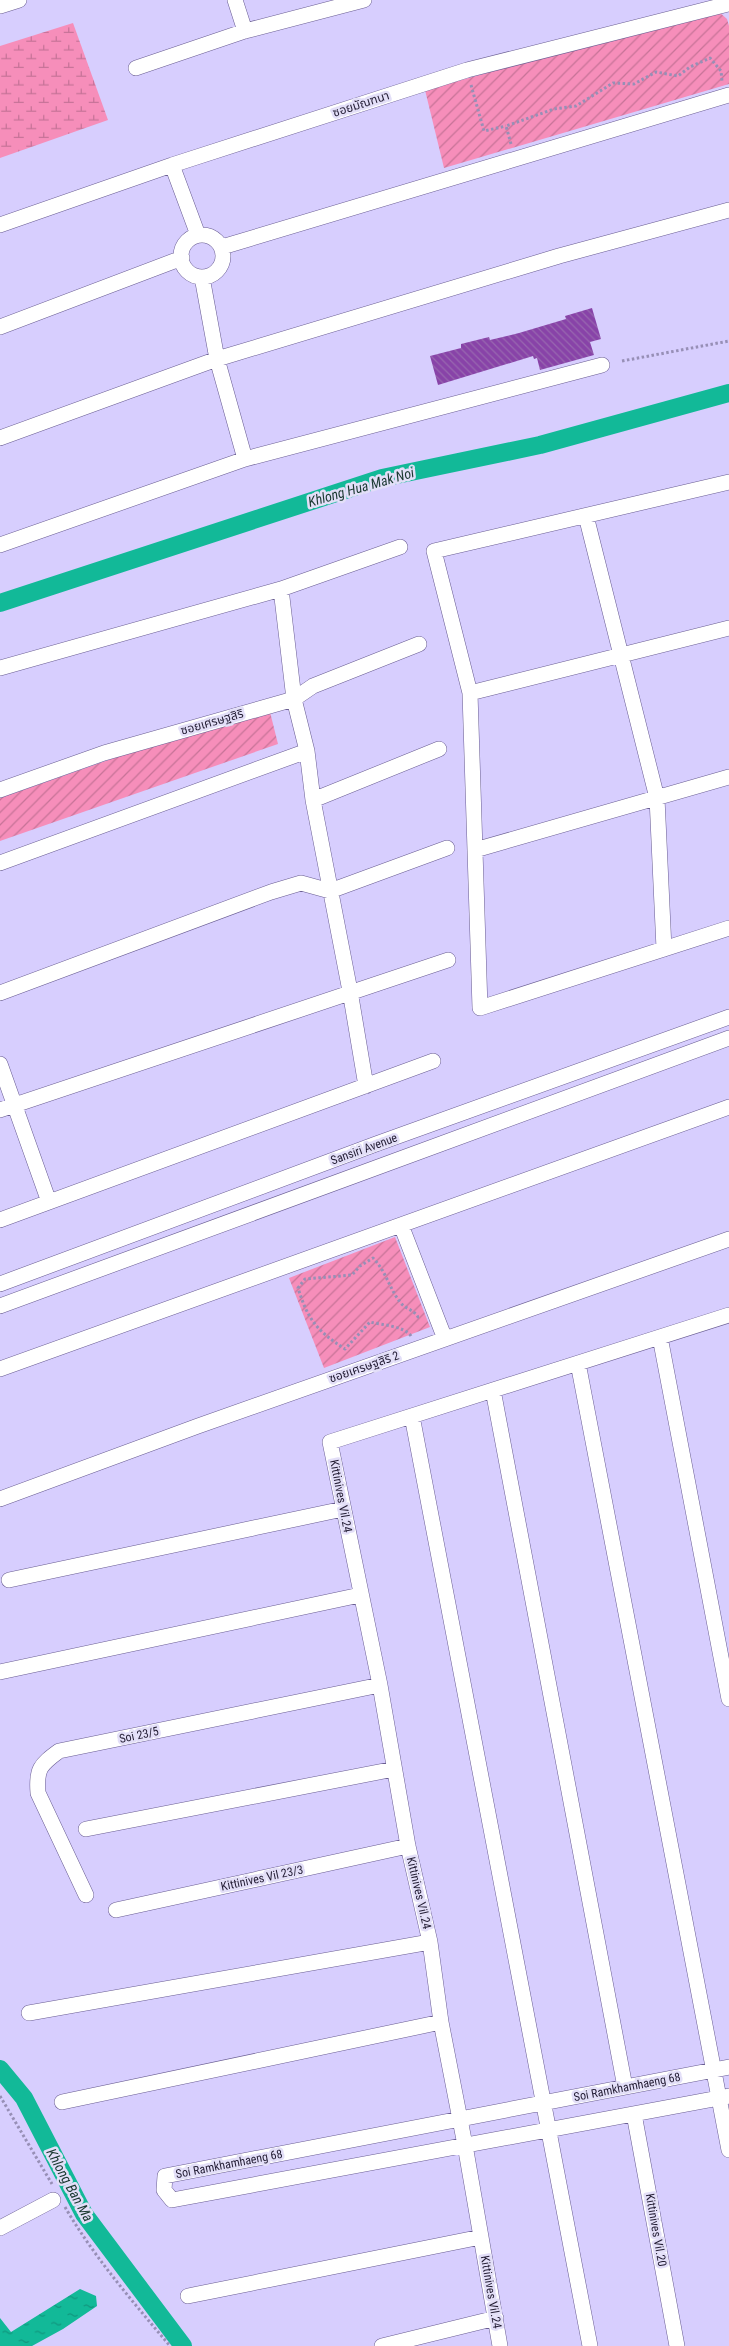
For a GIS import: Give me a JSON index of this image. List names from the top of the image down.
{
  "streets": {
    "street": [
      "ซอยมัณฑนา",
      "ซอยเศรษฐสิริ",
      "Sansiri Avenue",
      "ซอยเศรษฐสิริ 2",
      "Kittinives Vil.24",
      "Soi 23/5",
      "Kittinives Vil 23/3",
      "Soi Ramkhamhaeng 68",
      "Kittinives Vil.20"
    ]
  },
  "crossings": [
    ["Kittinives Vil.24", "Soi 23/5"],
    ["Kittinives Vil.24", "Kittinives Vil 23/3"],
    ["Kittinives Vil.24", "Soi Ramkhamhaeng 68"],
    ["Soi Ramkhamhaeng 68", "Kittinives Vil.20"]
  ],
  "water": ["Khlong Hua Mak Noi", "Khlong Ban Ma"]
}
